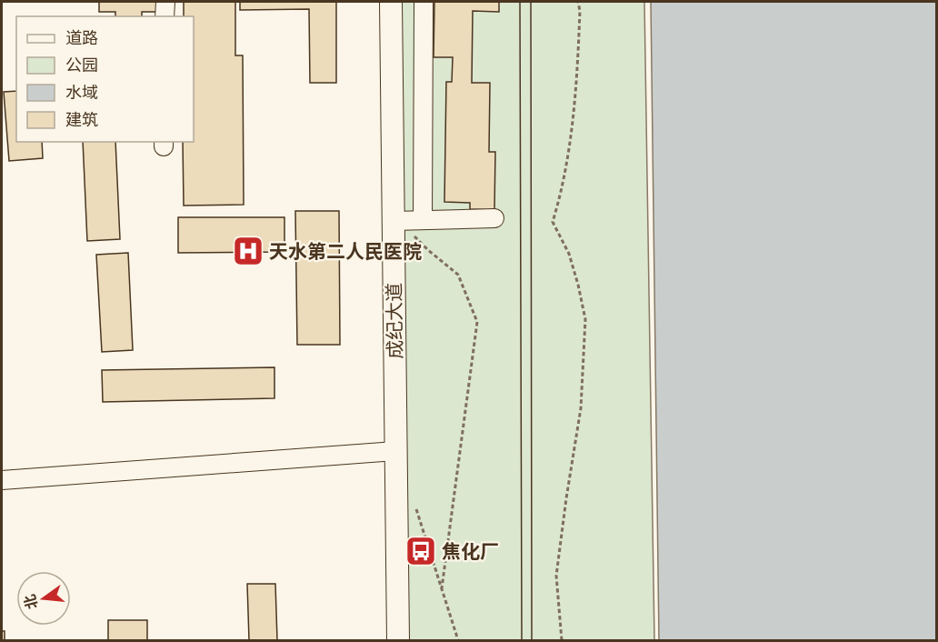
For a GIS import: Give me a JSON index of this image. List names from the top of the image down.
{
  "streets": {
    "main road": ["成纪大道"]
  },
  "places": {
    "hospital": ["天水第二人民医院"],
    "bus stop": ["焦化厂"]
  },
  "legend": [
    "道路",
    "公园",
    "水域",
    "建筑"
  ],
  "north": "left"
}
